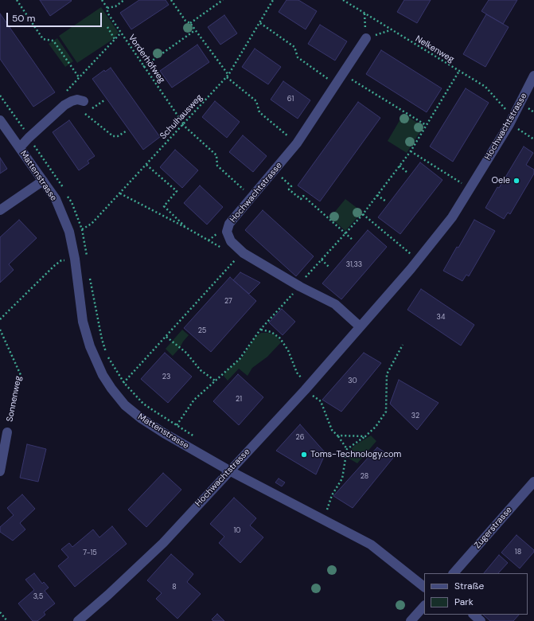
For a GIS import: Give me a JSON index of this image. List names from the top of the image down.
{
  "streets": {
    "street": [
      "Hochwachtstrasse",
      "Mattenstrasse",
      "Sonnenweg",
      "Zugerstrasse"
    ],
    "path": ["Nelkenweg", "Vorderhöfweg", "Schulhausweg"]
  },
  "crossings": [
    ["Nelkenweg", "Hochwachtstrasse"],
    ["Vorderhöfweg", "Schulhausweg"],
    ["Schulhausweg", "Mattenstrasse"],
    ["Hochwachtstrasse", "Mattenstrasse"]
  ],
  "places": ["Oele", "Toms-Technology.com"],
  "house_numbers": [
    "61",
    "31,33",
    "27",
    "34",
    "25",
    "23",
    "30",
    "21",
    "32",
    "26",
    "28",
    "10",
    "18",
    "7-15",
    "8",
    "3,5"
  ],
  "legend": ["Straße", "Park"],
  "scale_bar": "50 m"
}
